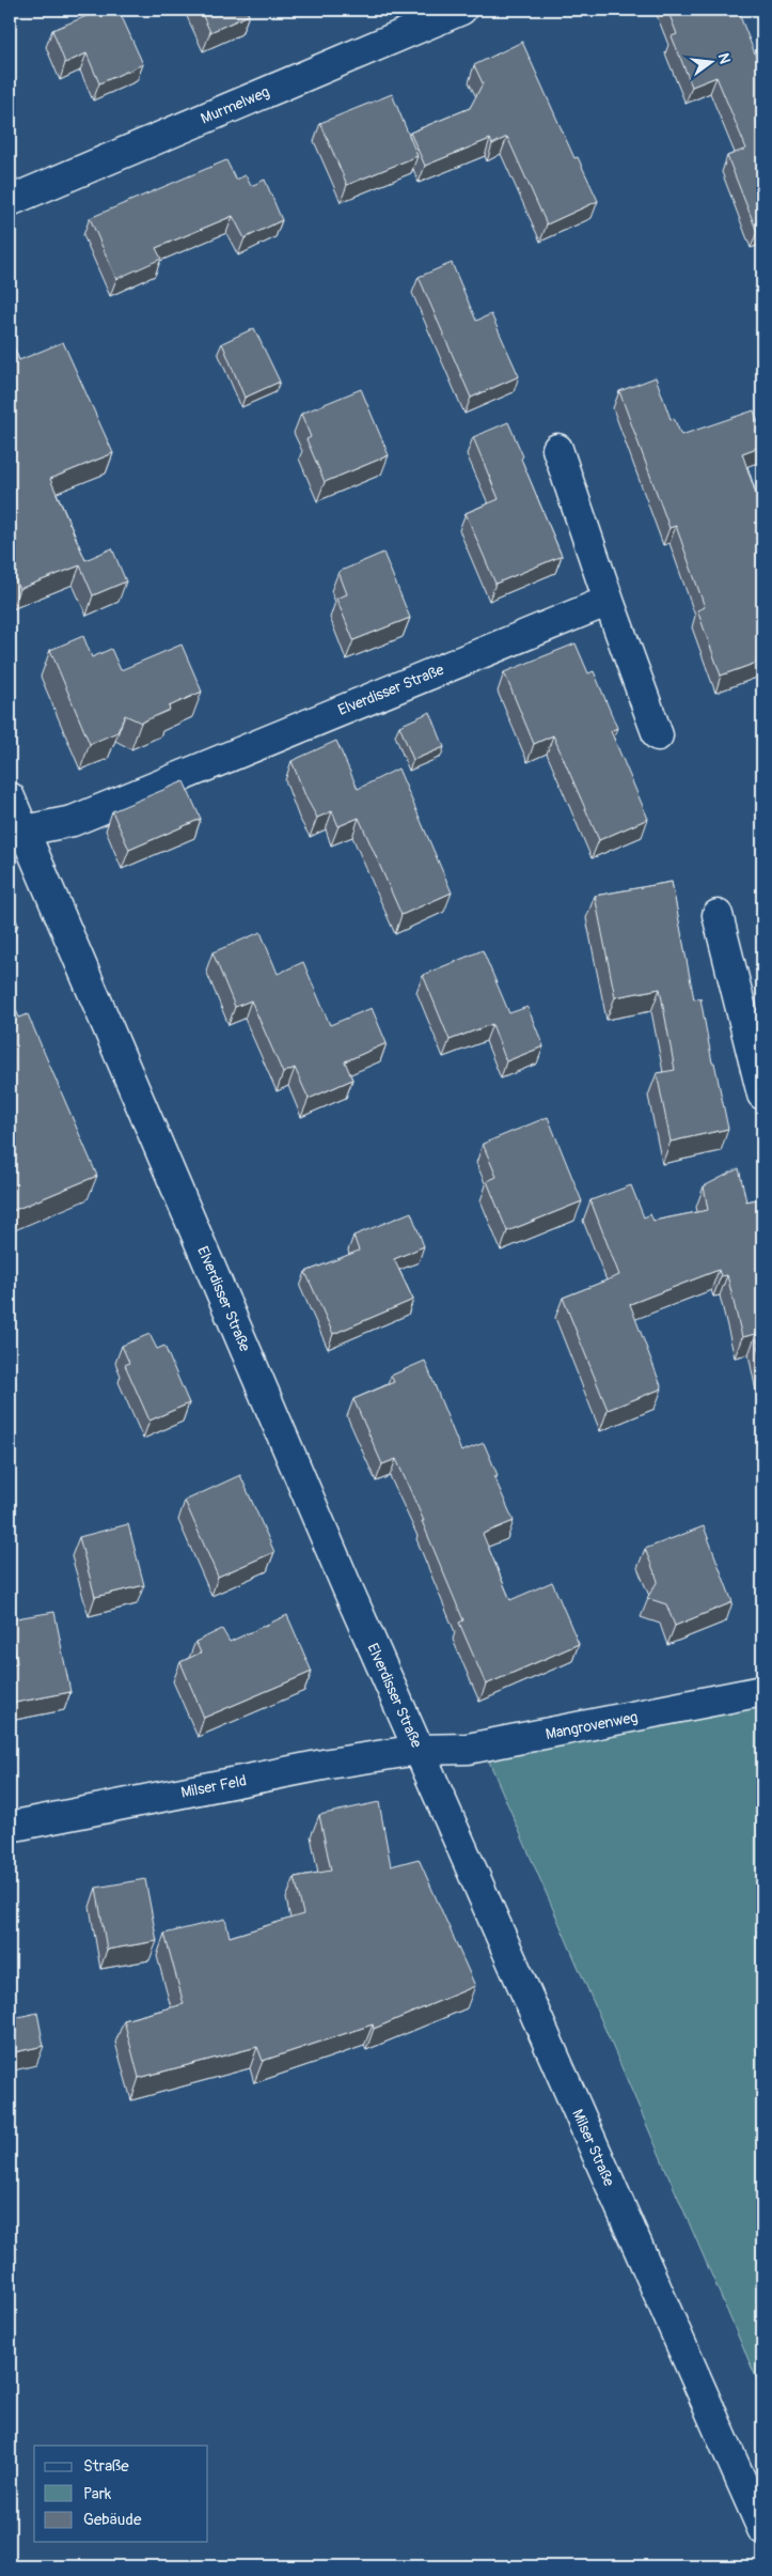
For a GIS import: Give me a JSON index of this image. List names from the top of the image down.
{
  "streets": {
    "street": [
      "Murmelweg",
      "Elverdisser Straße",
      "Mangrovenweg",
      "Milser Feld",
      "Milser Straße"
    ]
  },
  "crossings": [
    ["Elverdisser Straße", "Mangrovenweg"],
    ["Elverdisser Straße", "Milser Feld"],
    ["Elverdisser Straße", "Milser Straße"],
    ["Mangrovenweg", "Milser Feld"],
    ["Mangrovenweg", "Milser Straße"],
    ["Milser Feld", "Milser Straße"]
  ],
  "legend": ["Straße", "Park", "Gebäude"],
  "north": "right"
}
